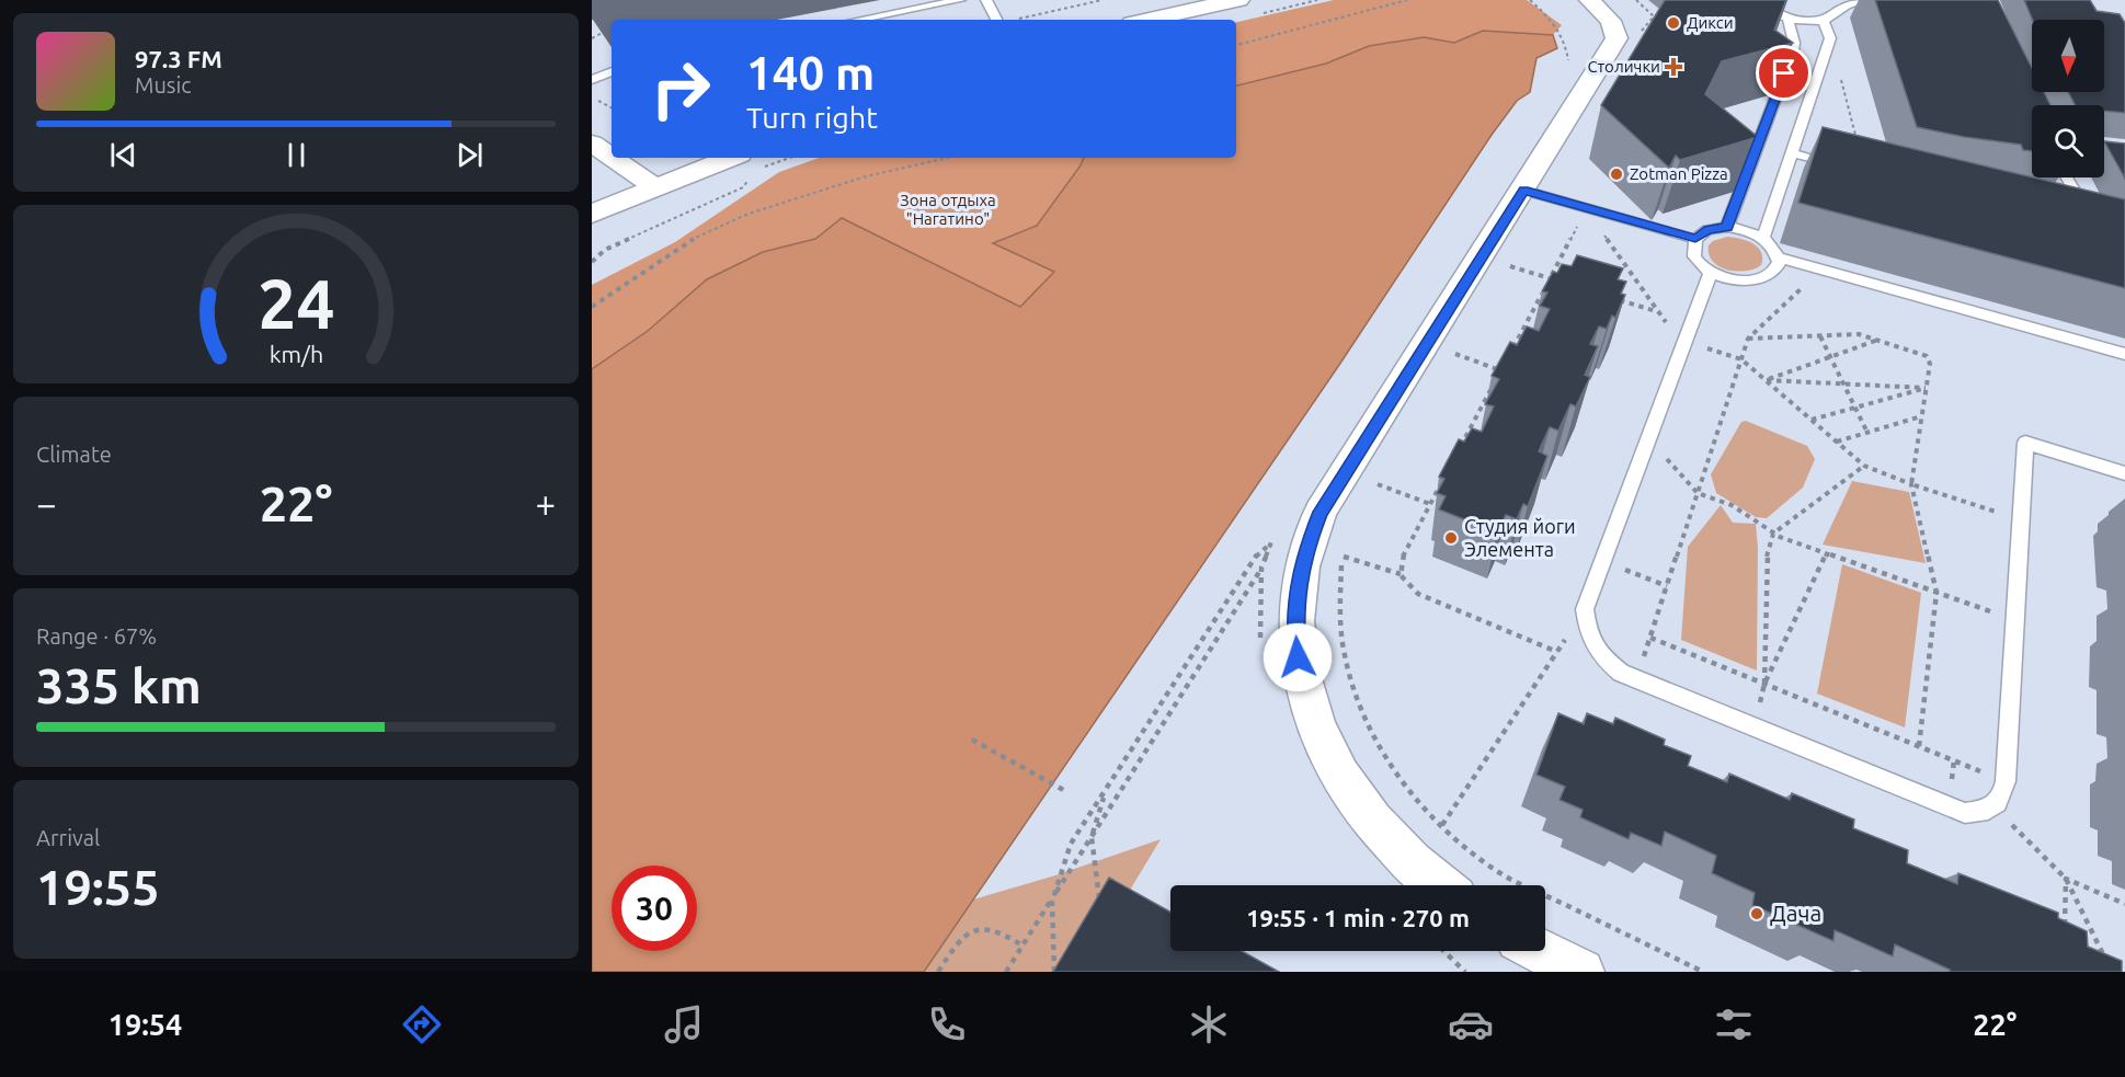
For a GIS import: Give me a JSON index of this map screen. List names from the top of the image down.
{
  "parks": ["Зона отдыха \"Нагатино\""],
  "places": {
    "other": [
      "Дикси",
      "Zotman Pizza",
      "Студия йоги Элемента",
      "Дача"
    ],
    "health": ["Столички"]
  },
  "north": "bottom",
  "page": {
    "turn": ["140 m", "Turn right"],
    "song": ["97.3 FM", "Music"],
    "tile": [
      "Climate",
      ["Range · 67%", "335 km"],
      ["Arrival", "19:55"]
    ],
    "heat": ["−", "22°", "+"],
    "limit": "30",
    "trip": "19:55 · 1 min · 270 m",
    "tabs": ["19:54", "22°"],
    "gauge": ["24", "km/h"]
  }
}
